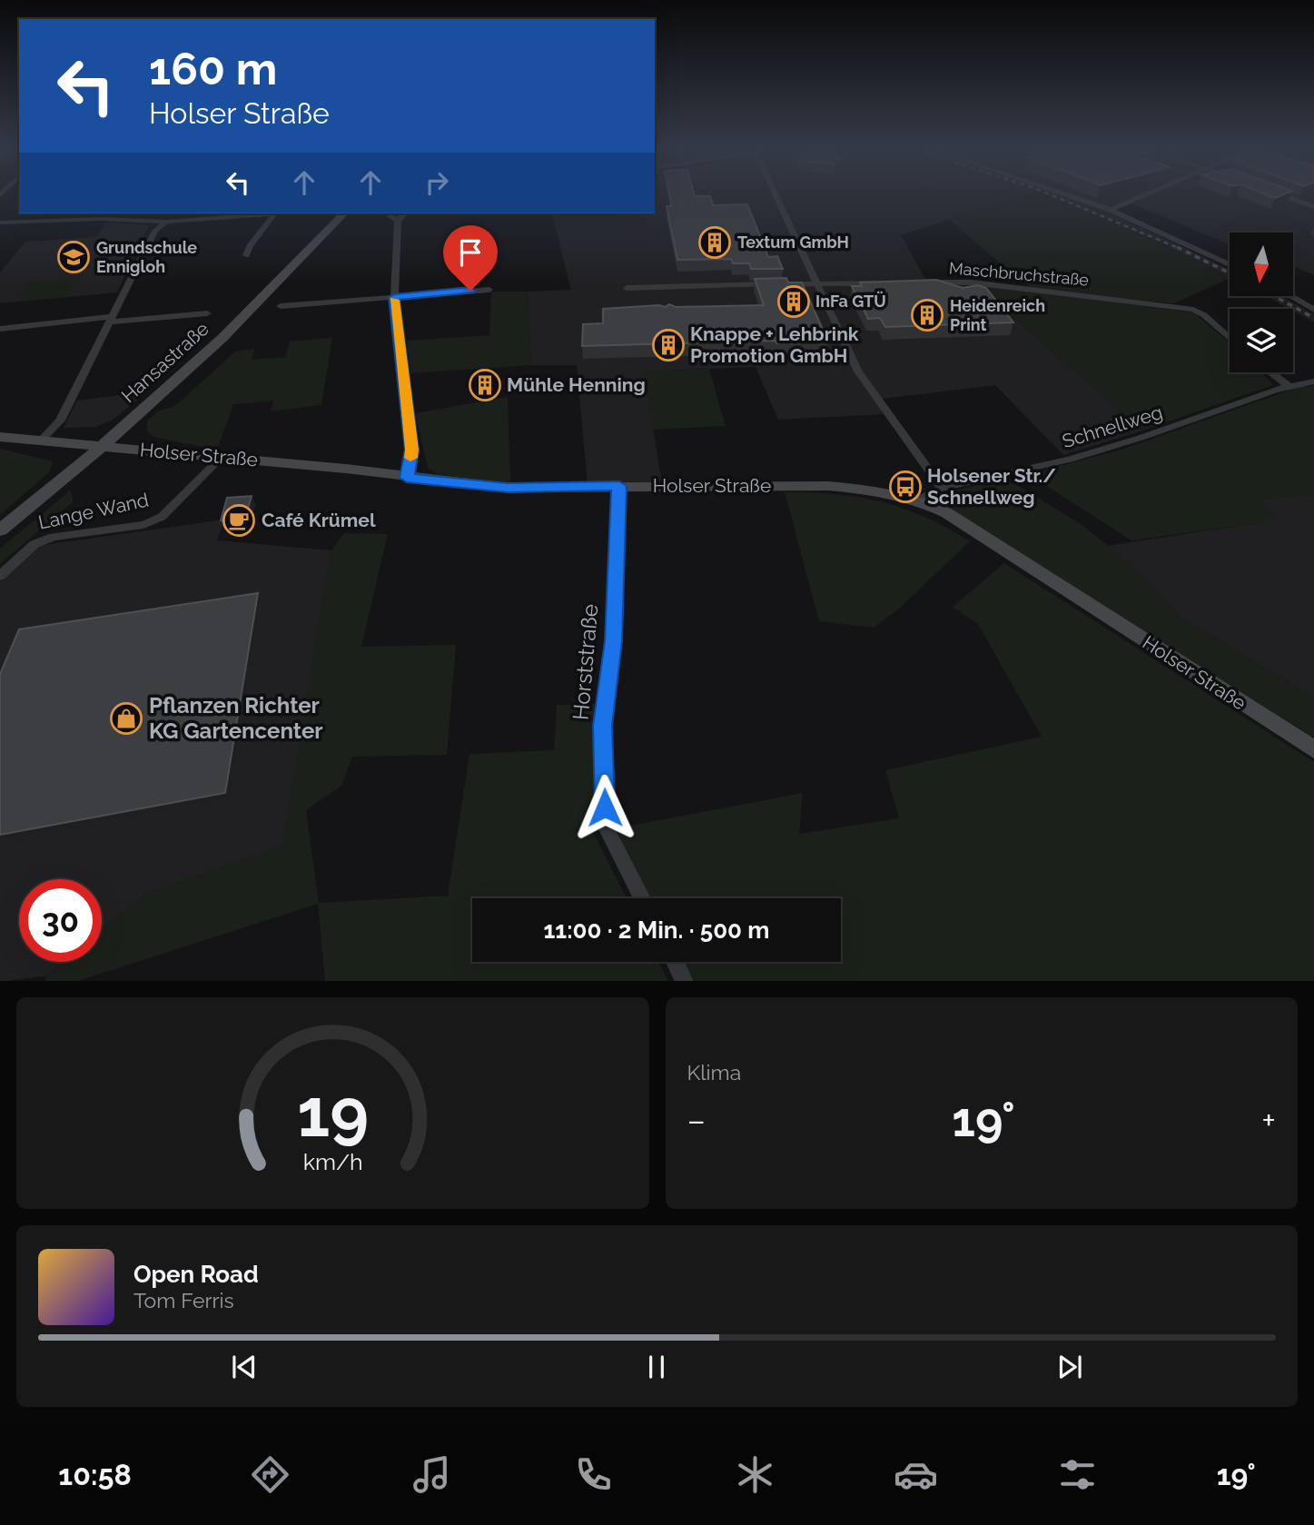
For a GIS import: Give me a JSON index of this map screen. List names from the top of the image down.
{
  "streets": {
    "main road": ["Hansastraße", "Holser Straße"],
    "street": [
      "Maschbruchstraße",
      "Schnellweg",
      "Lange Wand",
      "Horststraße"
    ]
  },
  "crossings": [
    ["Hansastraße", "Holser Straße"],
    ["Schnellweg", "Holser Straße"],
    ["Holser Straße", "Lange Wand"],
    ["Holser Straße", "Horststraße"]
  ],
  "places": {
    "building": [
      "Textum GmbH",
      "InFa GTÜ",
      "Heidenreich Print",
      "Knappe + Lehbrink Promotion GmbH",
      "Mühle Henning"
    ],
    "school or university": ["Grundschule Ennigloh"],
    "bus stop": ["Holsener Str./ Schnellweg"],
    "cafe": ["Café Krümel"],
    "shop": ["Pflanzen Richter KG Gartencenter"]
  },
  "north": "bottom",
  "page": {
    "turn": ["160 m", "Holser Straße"],
    "limit": "30",
    "trip": "11:00 · 2 Min. · 500 m",
    "tile": "Klima",
    "heat": ["−", "19°", "+"],
    "song": ["Open Road", "Tom Ferris"],
    "tabs": ["10:58", "19°"],
    "gauge": ["19", "km/h"]
  }
}
